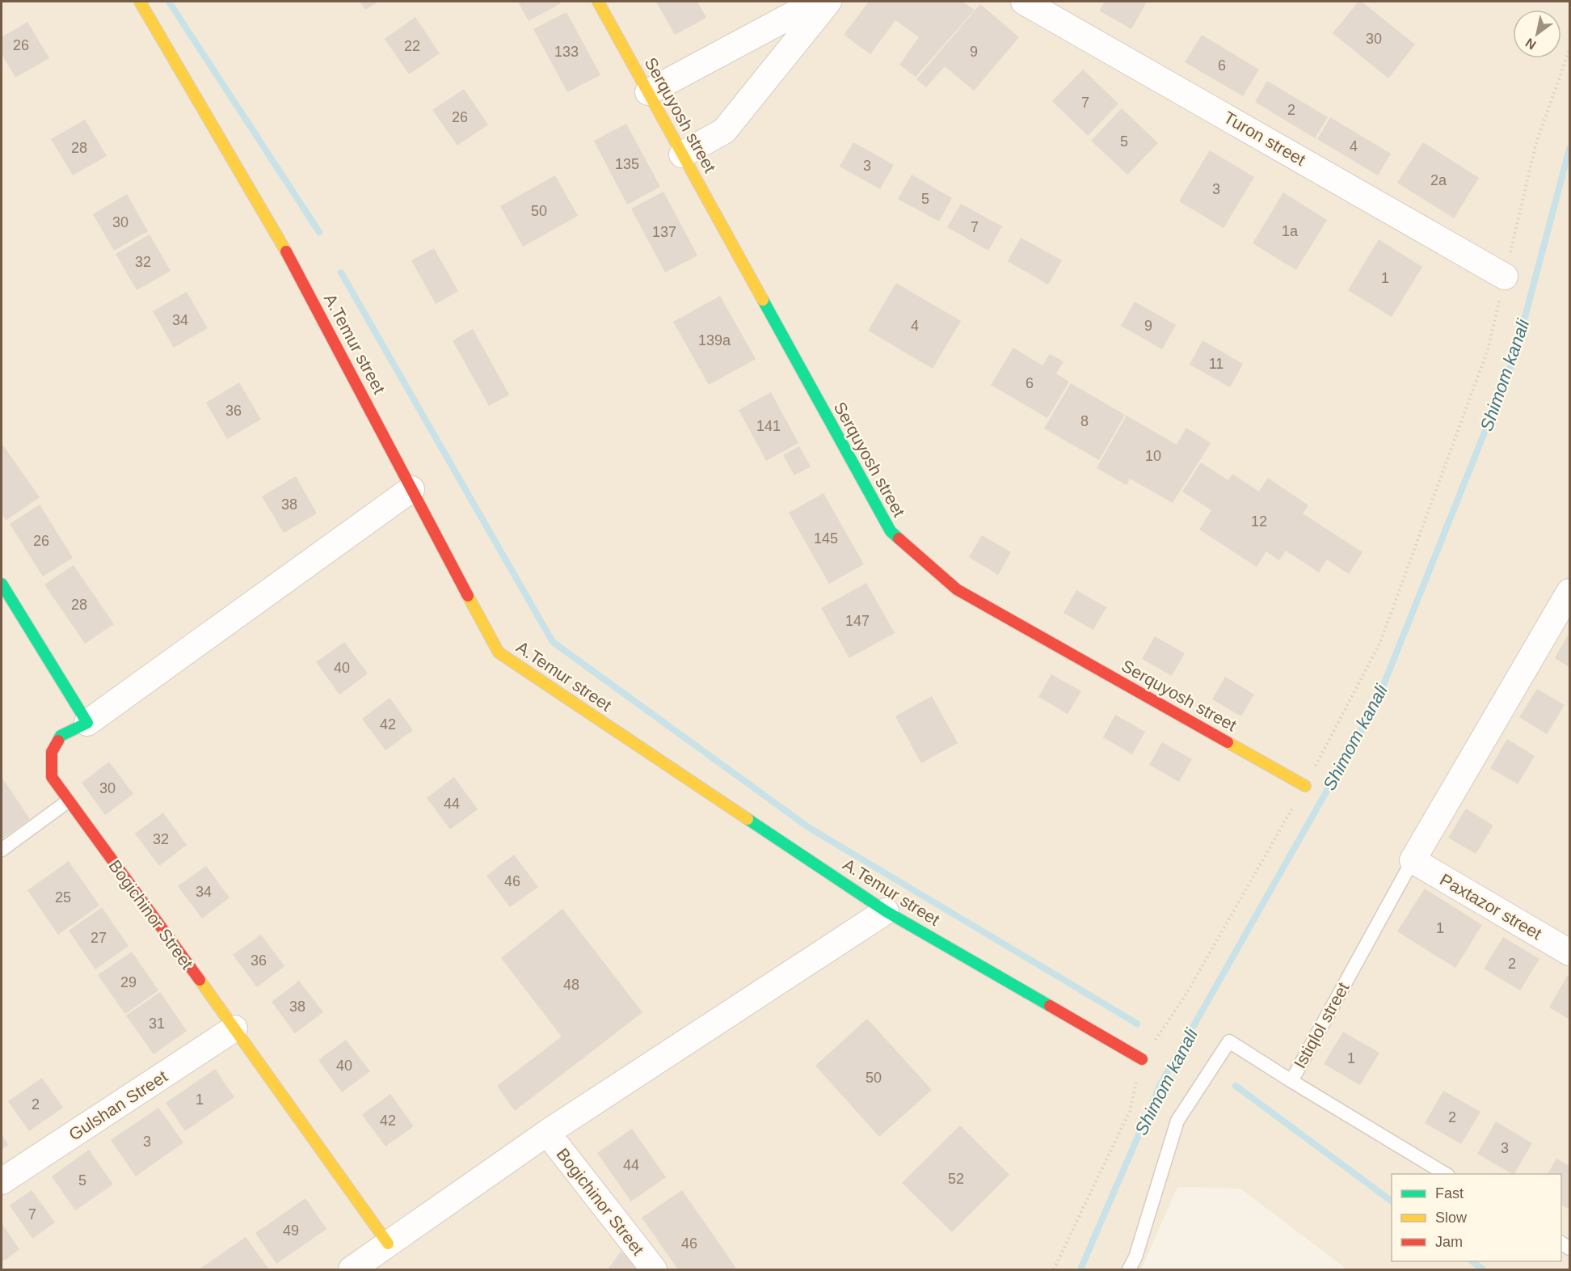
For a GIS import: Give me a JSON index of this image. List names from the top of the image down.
{
  "streets": {
    "street": [
      "Serquyosh street",
      "Turon street",
      "A.Temur street",
      "Paxtazor street",
      "Bogichinor Street",
      "Gulshan Street"
    ],
    "lane": ["Istiqlol street"]
  },
  "crossings": [
    ["Paxtazor street", "Istiqlol street"],
    ["Bogichinor Street", "Gulshan Street"]
  ],
  "water": ["Shimom kanali"],
  "house_numbers": [
    "30",
    "26",
    "22",
    "133",
    "9",
    "6",
    "7",
    "2",
    "26",
    "5",
    "4",
    "28",
    "135",
    "3",
    "2a",
    "3",
    "5",
    "50",
    "30",
    "7",
    "1a",
    "137",
    "32",
    "1",
    "34",
    "4",
    "9",
    "139a",
    "11",
    "6",
    "36",
    "8",
    "141",
    "10",
    "38",
    "12",
    "145",
    "26",
    "28",
    "147",
    "40",
    "42",
    "30",
    "44",
    "32",
    "46",
    "34",
    "25",
    "1",
    "27",
    "36",
    "2",
    "29",
    "48",
    "38",
    "31",
    "1",
    "40",
    "50",
    "1",
    "2",
    "2",
    "42",
    "3",
    "3",
    "44",
    "52",
    "5",
    "7",
    "49",
    "46"
  ],
  "legend": ["Fast", "Slow", "Jam"],
  "north": "bottom left"
}
